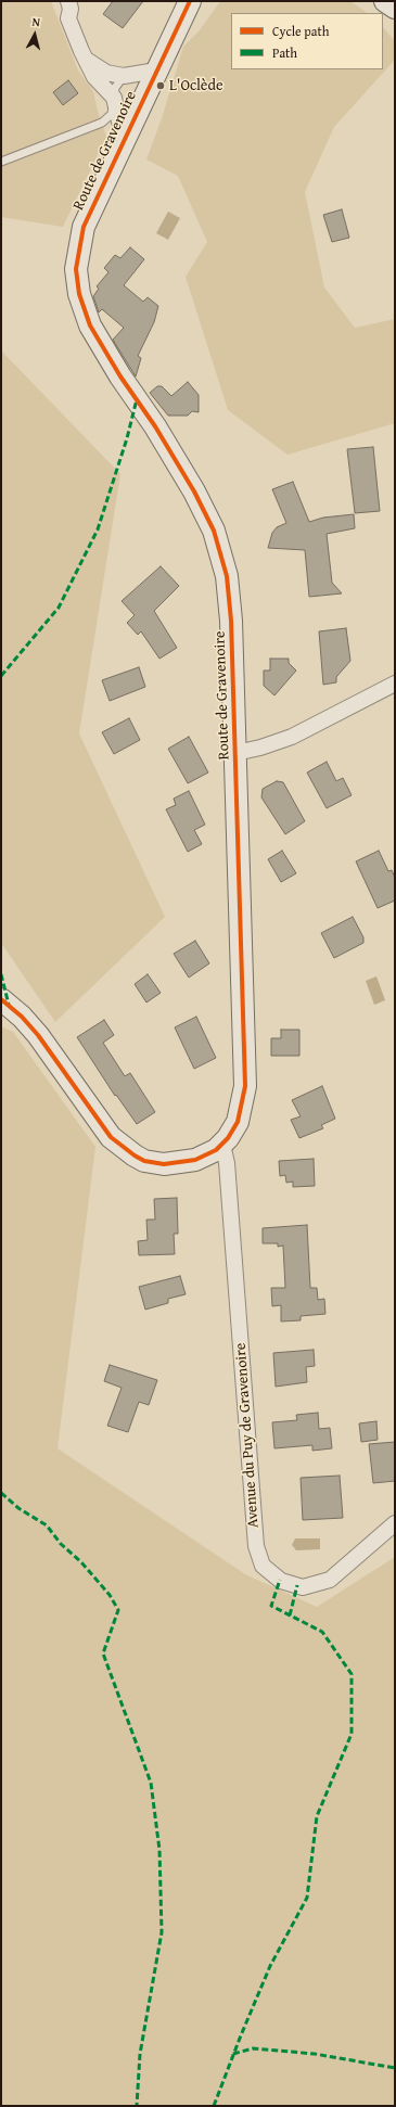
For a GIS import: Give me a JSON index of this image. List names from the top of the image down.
{
  "streets": {
    "street": ["Route de Gravenoire", "Avenue du Puy de Gravenoire"]
  },
  "crossings": [
    ["Route de Gravenoire", "Avenue du Puy de Gravenoire"]
  ],
  "places": ["L'Oclède"],
  "legend": ["Cycle path", "Path"],
  "north": "top"
}
